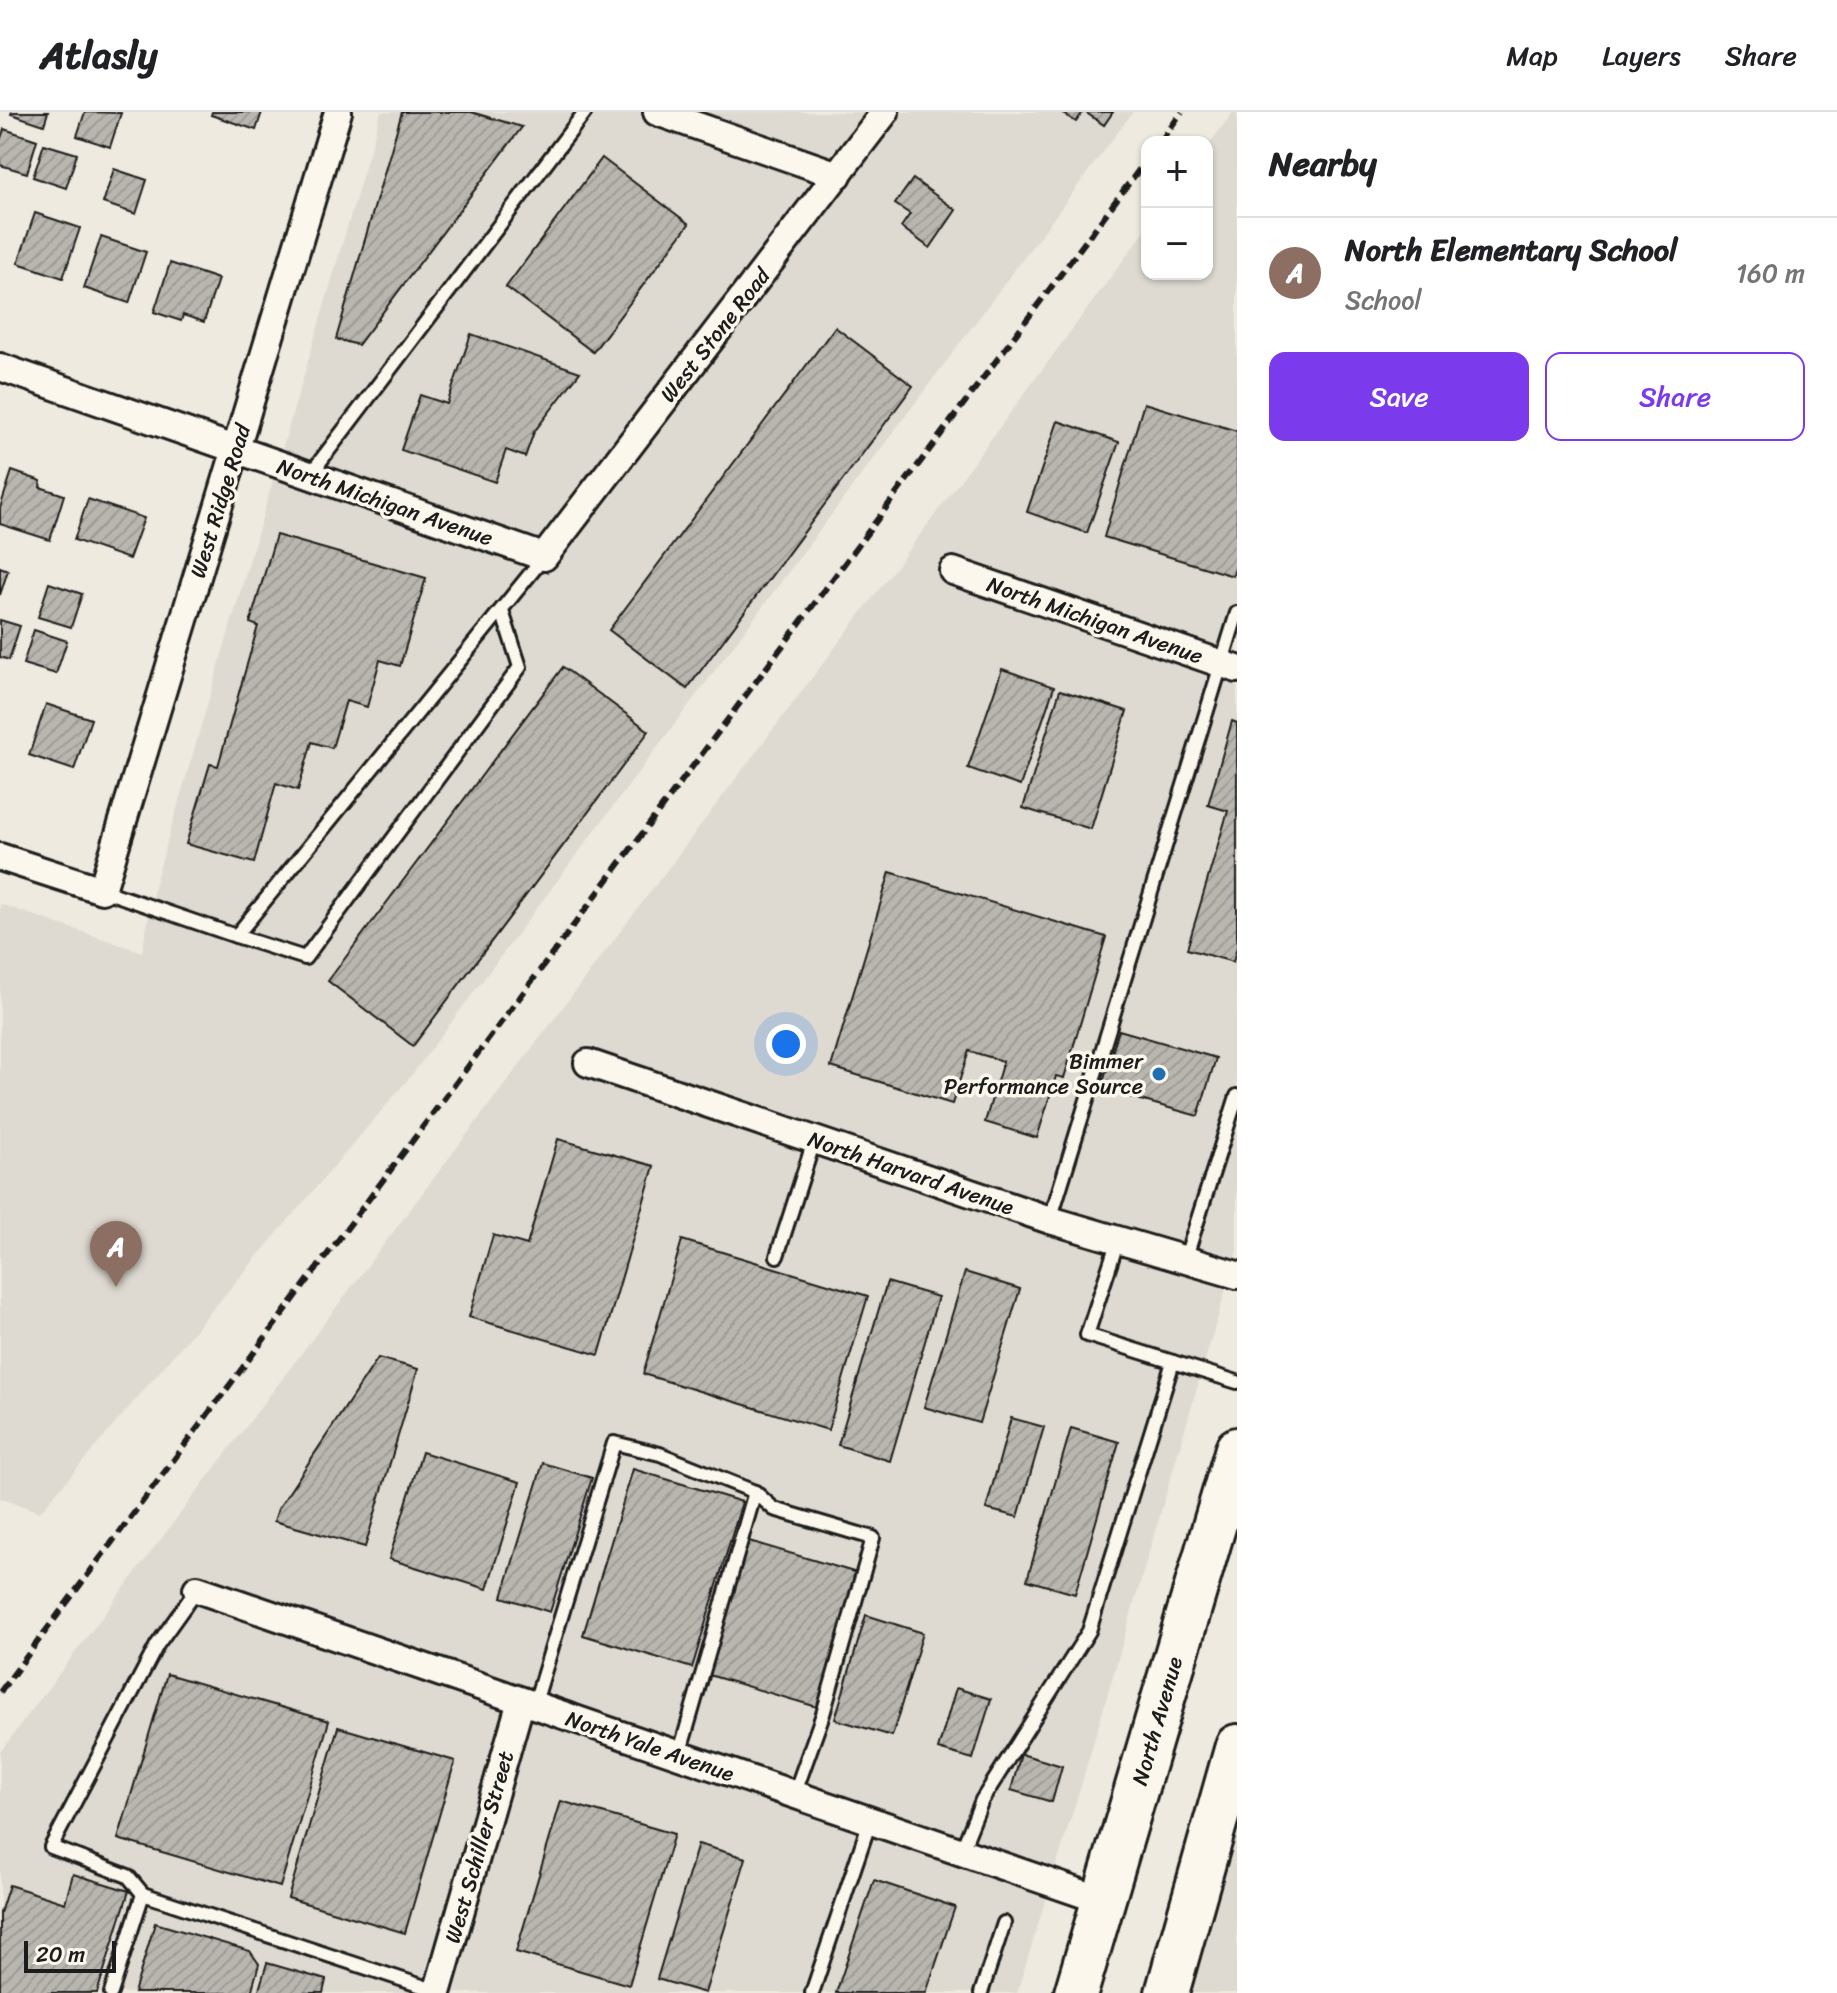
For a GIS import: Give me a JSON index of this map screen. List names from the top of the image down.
{
  "streets": {
    "main road": ["North Avenue"],
    "street": [
      "West Stone Road",
      "West Ridge Road",
      "North Michigan Avenue",
      "North Harvard Avenue",
      "North Yale Avenue",
      "West Schiller Street"
    ]
  },
  "crossings": [
    ["West Stone Road", "North Michigan Avenue"],
    ["West Ridge Road", "North Michigan Avenue"],
    ["North Avenue", "North Yale Avenue"],
    ["North Yale Avenue", "West Schiller Street"]
  ],
  "places": ["Bimmer Performance Source"],
  "scale_bar": "20 m",
  "page": {
    "header": "Atlasly",
    "nav": ["Map", "Layers", "Share"],
    "heading": "Nearby",
    "map_buttons": ["+", "−"],
    "list": [
      {
        "mark": "A",
        "name": "North Elementary School",
        "note": "School",
        "value": "160 m"
      }
    ],
    "buttons": ["Save", "Share"],
    "pins": "A",
    "scale": "20 m"
  }
}
